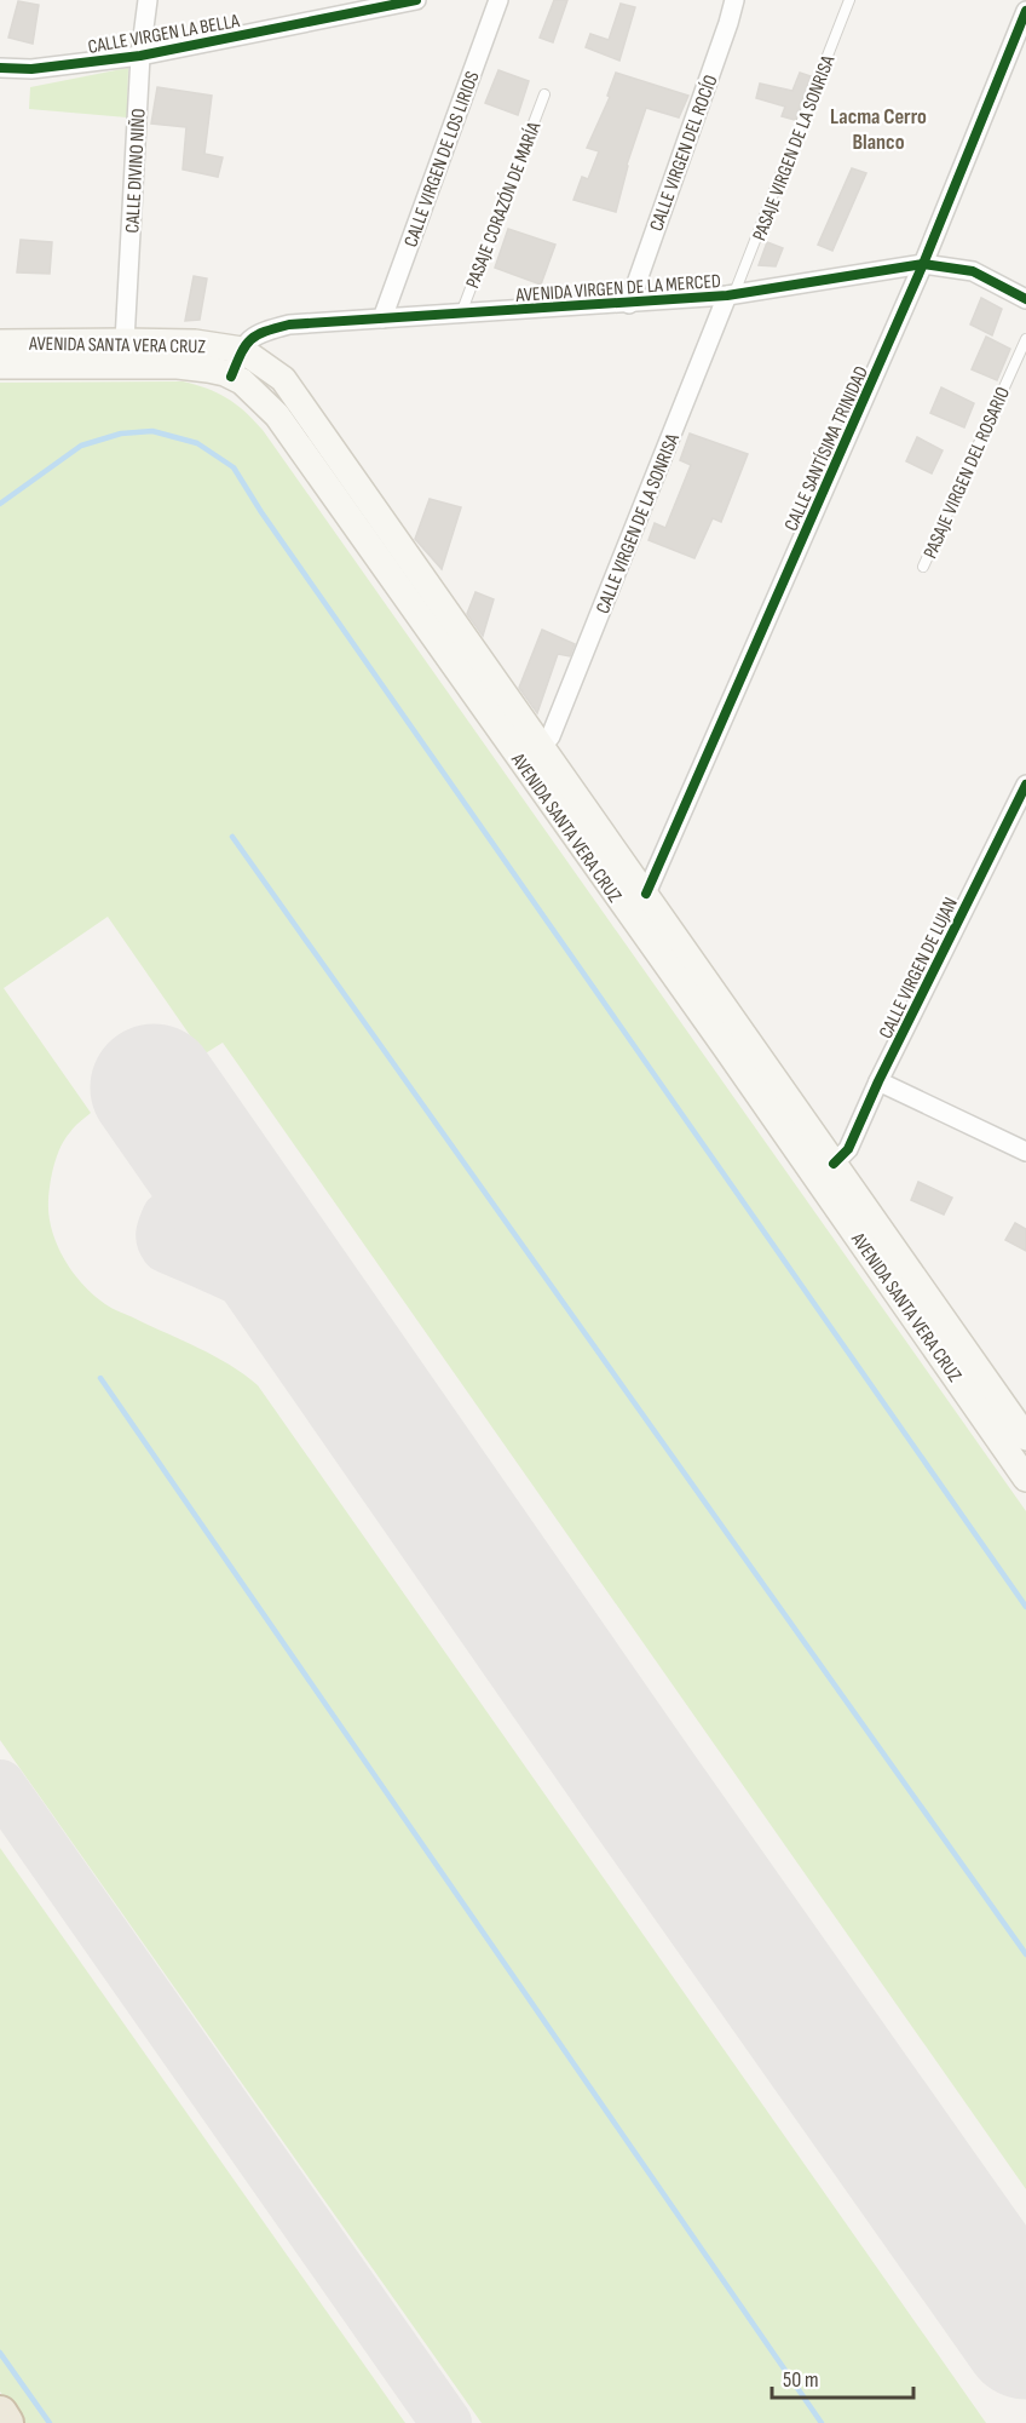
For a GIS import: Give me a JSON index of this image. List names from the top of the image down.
{
  "streets": {
    "main road": ["AVENIDA SANTA VERA CRUZ"],
    "street": [
      "CALLE VIRGEN LA BELLA",
      "CALLE VIRGEN DEL ROCÍO",
      "CALLE VIRGEN DE LOS LIRIOS",
      "CALLE DIVINO NIÑO",
      "AVENIDA VIRGEN DE LA MERCED",
      "CALLE SANTÍSIMA TRINIDAD",
      "CALLE VIRGEN DE LA SONRISA",
      "CALLE VIRGEN DE LUJAN"
    ],
    "lane": ["PASAJE VIRGEN DE LA SONRISA", "PASAJE CORAZÓN DE MARÍA", "PASAJE VIRGEN DEL ROSARIO"]
  },
  "crossings": [
    ["CALLE VIRGEN LA BELLA", "CALLE DIVINO NIÑO"],
    ["PASAJE VIRGEN DE LA SONRISA", "AVENIDA VIRGEN DE LA MERCED"],
    ["PASAJE VIRGEN DE LA SONRISA", "CALLE VIRGEN DE LA SONRISA"],
    ["CALLE VIRGEN DEL ROCÍO", "AVENIDA VIRGEN DE LA MERCED"],
    ["CALLE VIRGEN DE LOS LIRIOS", "AVENIDA VIRGEN DE LA MERCED"],
    ["CALLE DIVINO NIÑO", "AVENIDA SANTA VERA CRUZ"],
    ["PASAJE CORAZÓN DE MARÍA", "AVENIDA VIRGEN DE LA MERCED"],
    ["AVENIDA VIRGEN DE LA MERCED", "AVENIDA SANTA VERA CRUZ"],
    ["AVENIDA VIRGEN DE LA MERCED", "CALLE SANTÍSIMA TRINIDAD"],
    ["AVENIDA VIRGEN DE LA MERCED", "CALLE VIRGEN DE LA SONRISA"],
    ["AVENIDA SANTA VERA CRUZ", "CALLE SANTÍSIMA TRINIDAD"],
    ["AVENIDA SANTA VERA CRUZ", "CALLE VIRGEN DE LA SONRISA"],
    ["AVENIDA SANTA VERA CRUZ", "CALLE VIRGEN DE LUJAN"]
  ],
  "districts": ["Lacma Cerro Blanco"],
  "scale_bar": "50 m"
}
